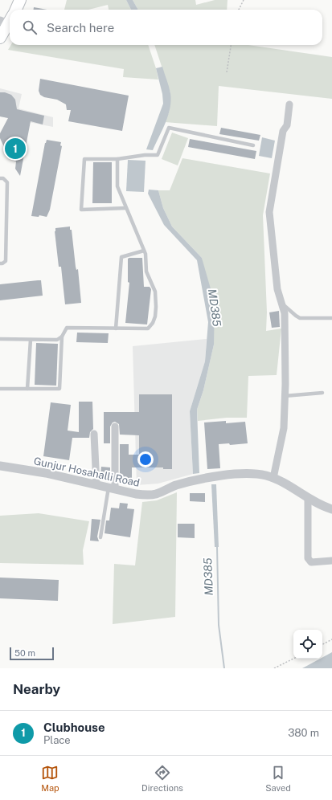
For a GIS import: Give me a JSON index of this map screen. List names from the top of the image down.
{
  "streets": {
    "street": ["Gunjur Hosahalli Road"]
  },
  "water": ["MD385"],
  "scale_bar": "50 m",
  "page": {
    "search": "Search here",
    "pins": "1",
    "scale": "50 m",
    "heading": "Nearby",
    "list": [
      {
        "mark": "1",
        "name": "Clubhouse",
        "note": "Place",
        "value": "380 m"
      }
    ],
    "nav": ["Map", "Directions", "Saved"]
  }
}
